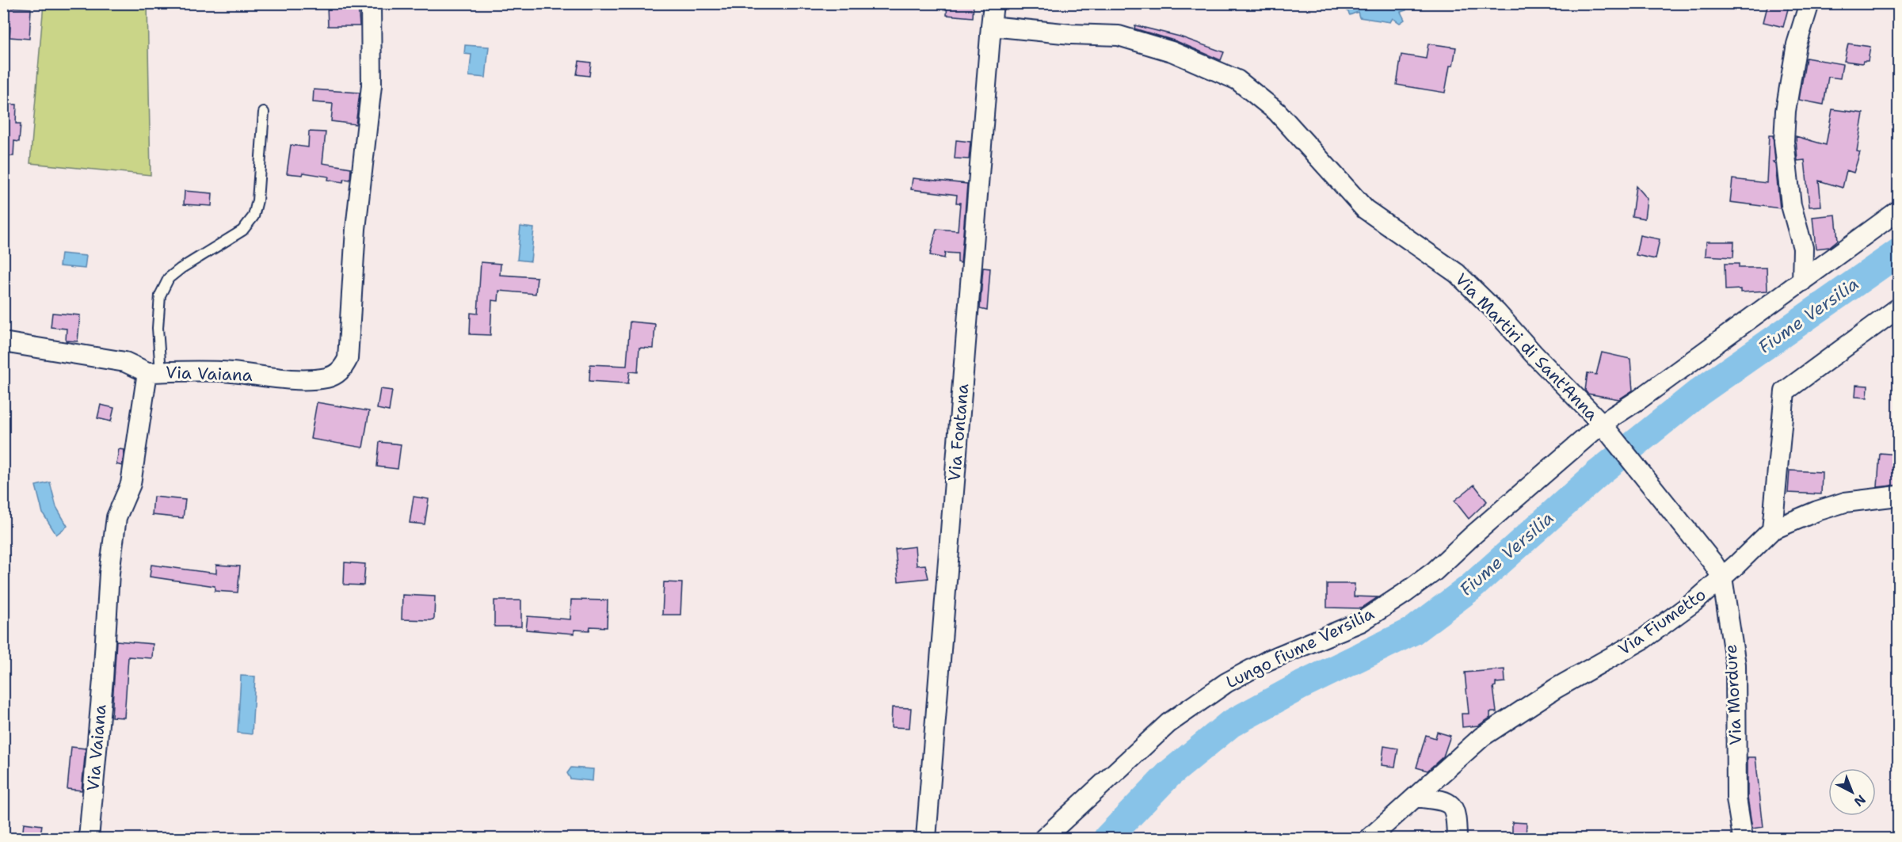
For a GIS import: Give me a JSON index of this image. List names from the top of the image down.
{
  "streets": {
    "street": [
      "Via Martiri di Sant'Anna",
      "Via Vaiana",
      "Via Fontana",
      "Via Fiumetto",
      "Lungo fiume Versilia",
      "Via Mordure"
    ]
  },
  "crossings": [
    ["Via Martiri di Sant'Anna", "Via Fontana"],
    ["Via Martiri di Sant'Anna", "Lungo fiume Versilia"],
    ["Via Martiri di Sant'Anna", "Via Mordure"],
    ["Via Fiumetto", "Via Mordure"],
    ["Lungo fiume Versilia", "Via Mordure"]
  ],
  "water": ["Fiume Versilia"],
  "north": "bottom right"
}
